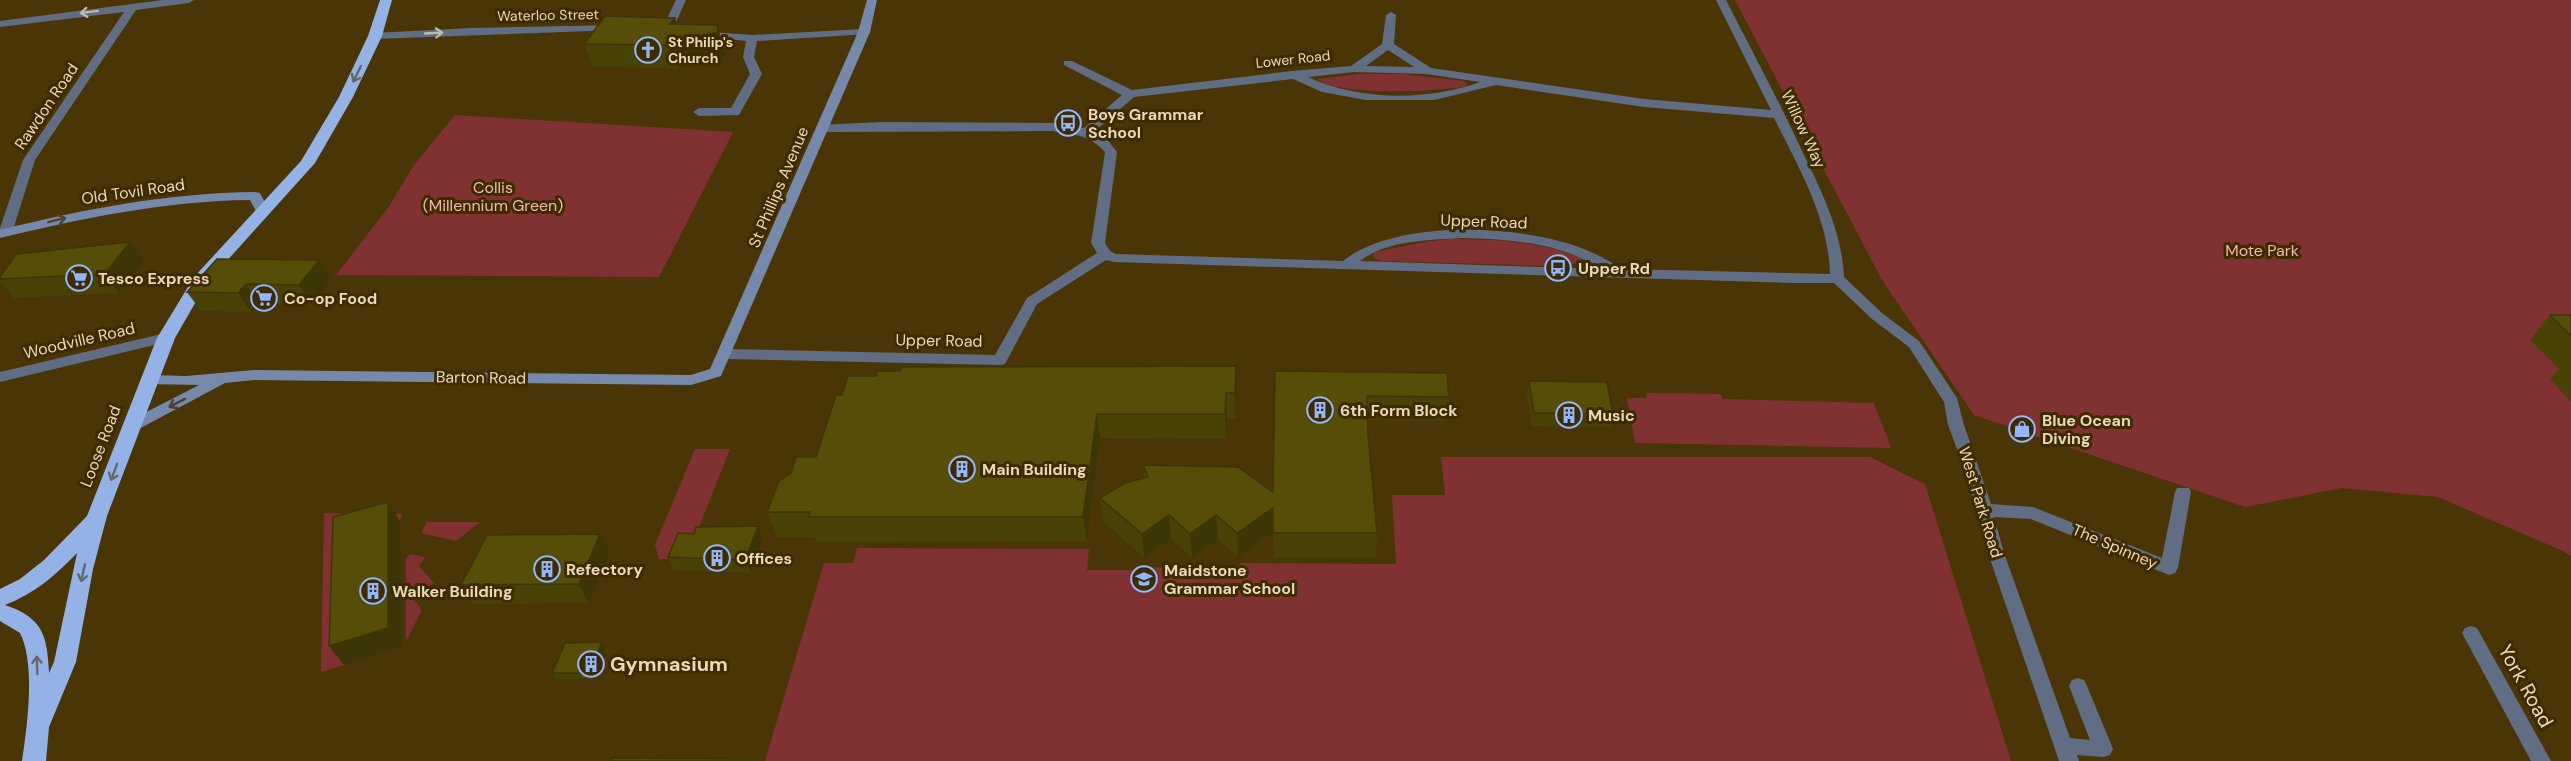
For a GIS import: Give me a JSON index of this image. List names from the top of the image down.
{
  "streets": {
    "highway": ["Loose Road"],
    "street": [
      "Waterloo Street",
      "Lower Road",
      "Rawdon Road",
      "Willow Way",
      "St Phillips Avenue",
      "Old Tovil Road",
      "Upper Road",
      "Woodville Road",
      "Barton Road",
      "West Park Road",
      "The Spinney",
      "York Road"
    ]
  },
  "crossings": [
    ["Waterloo Street", "Loose Road"],
    ["Lower Road", "Willow Way"],
    ["Rawdon Road", "Old Tovil Road"],
    ["Willow Way", "Upper Road"],
    ["Willow Way", "West Park Road"],
    ["St Phillips Avenue", "Upper Road"],
    ["St Phillips Avenue", "Barton Road"],
    ["Old Tovil Road", "Loose Road"],
    ["Upper Road", "Barton Road"],
    ["Upper Road", "West Park Road"],
    ["Woodville Road", "Loose Road"],
    ["Barton Road", "Loose Road"],
    ["West Park Road", "The Spinney"]
  ],
  "one_way": ["Waterloo Street", "Old Tovil Road"],
  "parks": ["Collis (Millennium Green)", "Mote Park"],
  "places": {
    "church": ["St Philip's Church"],
    "bus stop": ["Boys Grammar School", "Upper Rd"],
    "supermarket": ["Tesco Express", "Co-op Food"],
    "building": [
      "6th Form Block",
      "Music",
      "Main Building",
      "Offices",
      "Refectory",
      "Walker Building",
      "Gymnasium"
    ],
    "shop": ["Blue Ocean Diving"],
    "school or university": ["Maidstone Grammar School"]
  }
}
